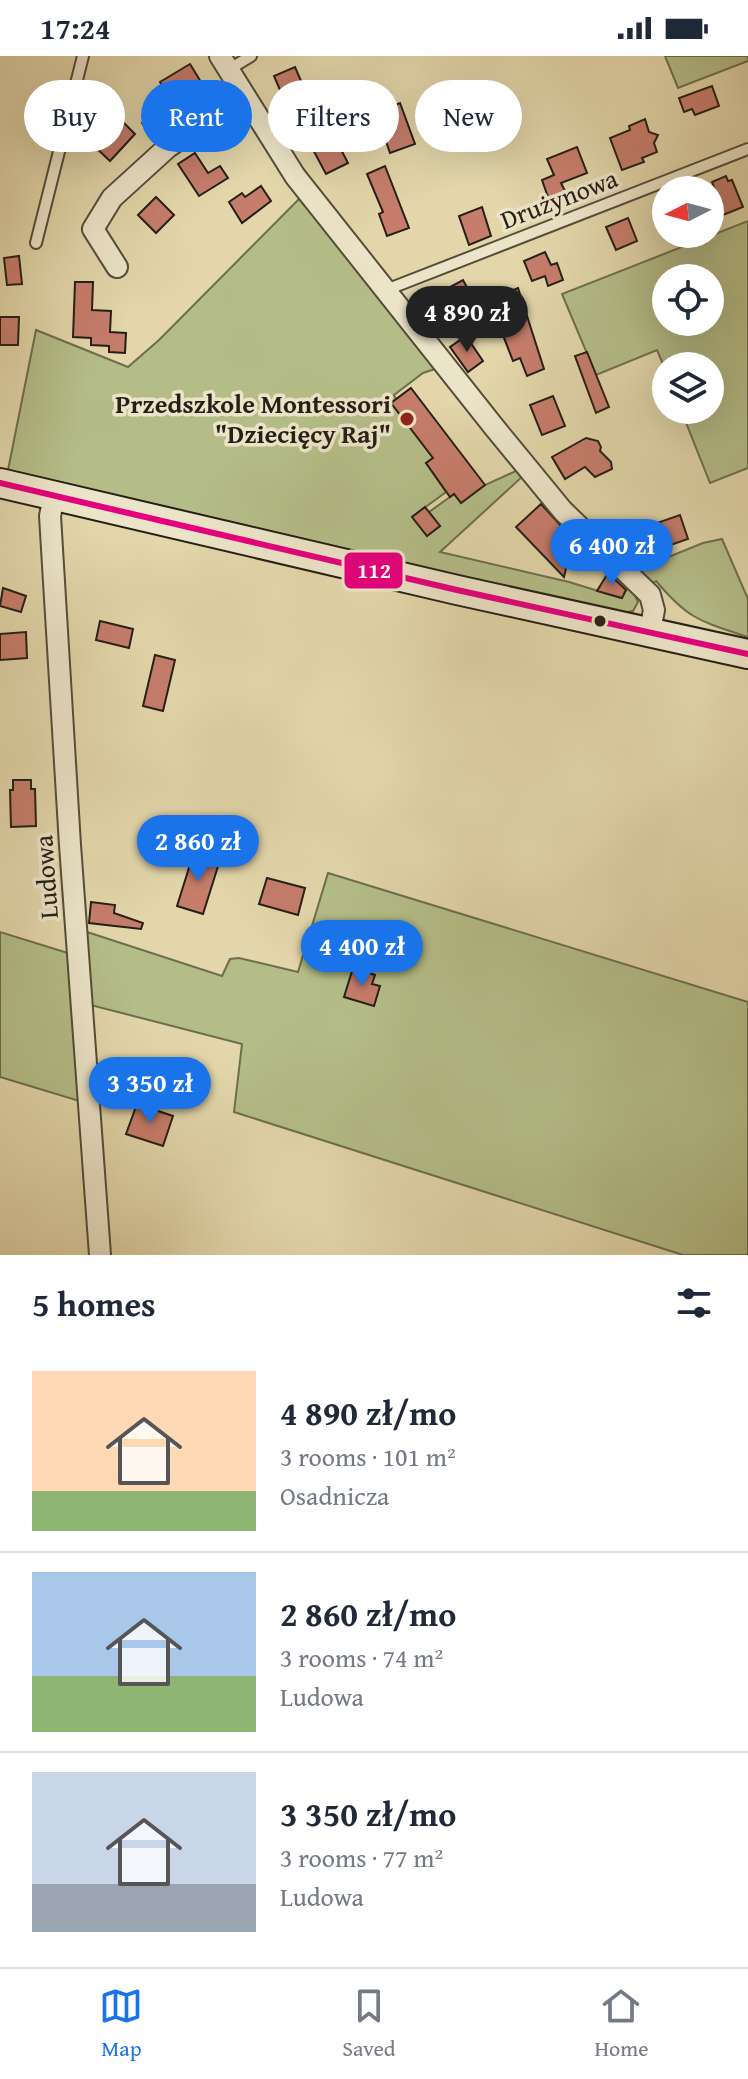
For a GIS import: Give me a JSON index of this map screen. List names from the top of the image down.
{
  "streets": {
    "street": ["Ludowa"],
    "lane": ["Drużynowa"]
  },
  "places": ["Przedszkole Montessori \"Dziecięcy Raj\""],
  "lines": ["transit line 112"],
  "north": "left",
  "page": {
    "status": "17:24",
    "chip": [
      "Buy",
      "Rent",
      "Filters",
      "New"
    ],
    "price": [
      "4 890 zł",
      "6 400 zł",
      "2 860 zł",
      "4 400 zł",
      "3 350 zł"
    ],
    "heading": "5 homes",
    "list": [
      {
        "name": "4 890 zł/mo",
        "note": "3 rooms · 101 m² · Osadnicza"
      },
      {
        "name": "2 860 zł/mo",
        "note": "3 rooms · 74 m² · Ludowa"
      },
      {
        "name": "3 350 zł/mo",
        "note": "3 rooms · 77 m² · Ludowa"
      }
    ],
    "tabs": ["Map", "Saved", "Home"]
  }
}
